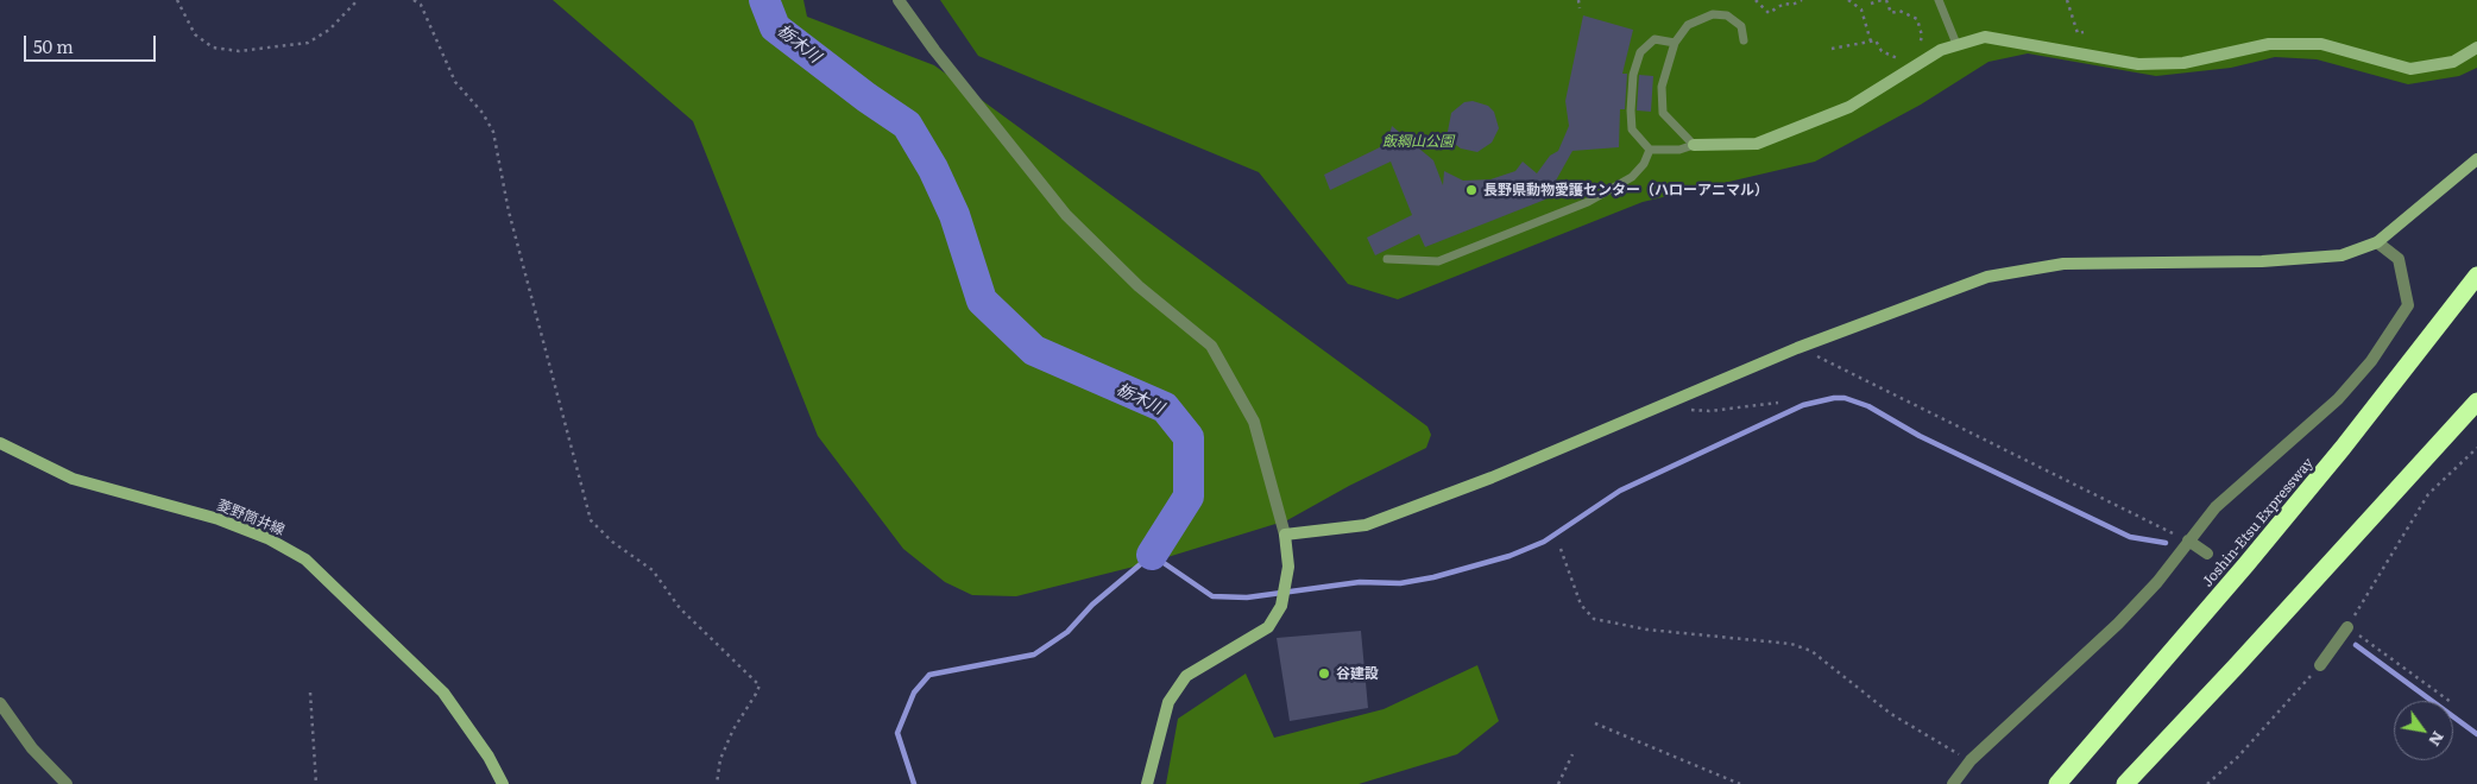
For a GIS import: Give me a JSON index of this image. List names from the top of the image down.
{
  "streets": {
    "highway": ["Joshin-Etsu Expressway"],
    "street": ["菱野筒井線"]
  },
  "water": ["栃木川"],
  "parks": ["飯綱山公園"],
  "places": ["長野県動物愛護センター（ハローアニマル）", "谷建設"],
  "scale_bar": "50 m",
  "north": "bottom right"
}
